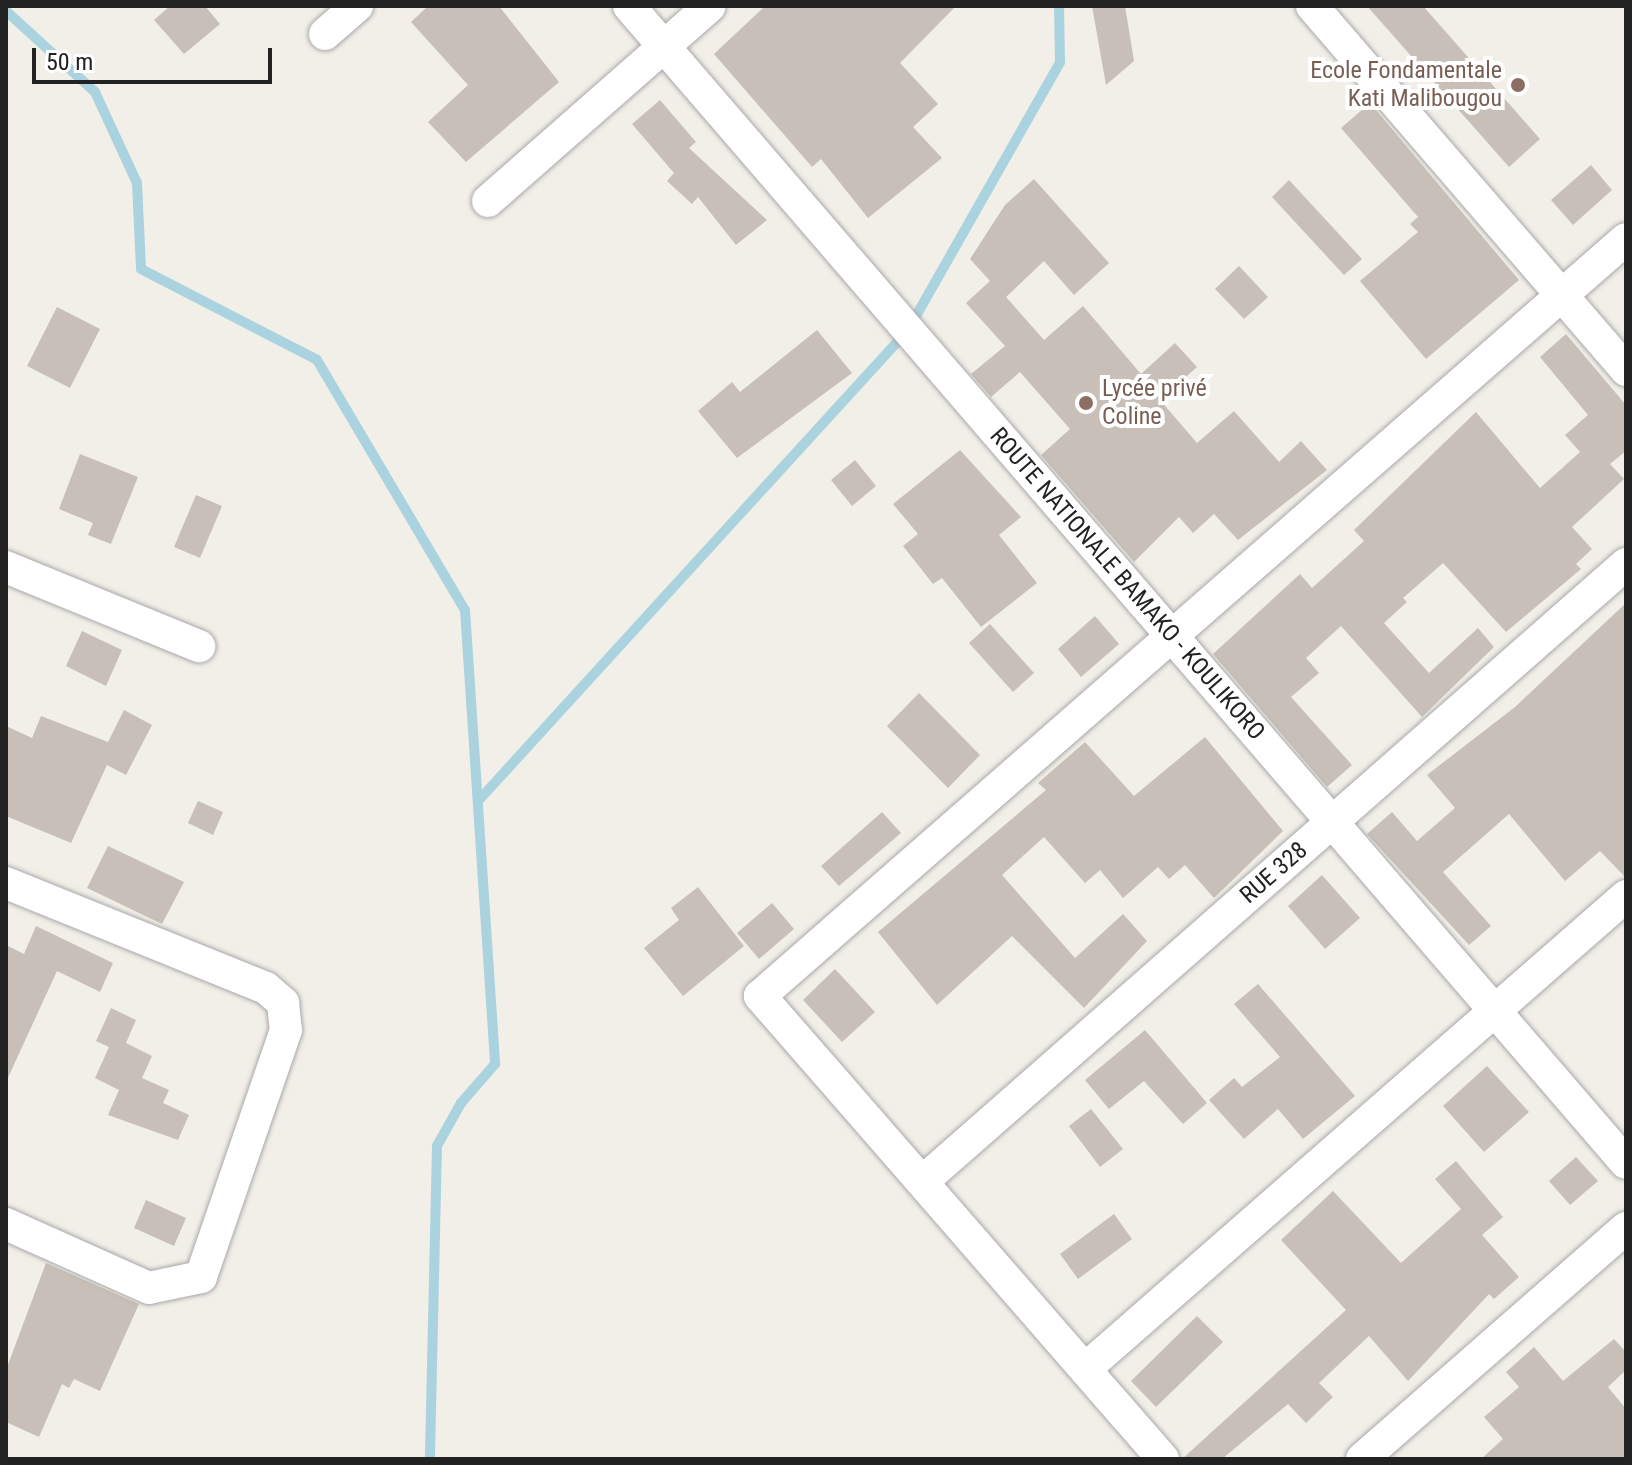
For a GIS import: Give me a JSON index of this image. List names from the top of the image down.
{
  "streets": {
    "street": ["ROUTE NATIONALE BAMAKO - KOULIKORO", "RUE 328"]
  },
  "crossings": [
    ["ROUTE NATIONALE BAMAKO - KOULIKORO", "RUE 328"]
  ],
  "places": ["Ecole Fondamentale Kati Malibougou", "Lycée privé Coline"],
  "scale_bar": "50 m"
}
